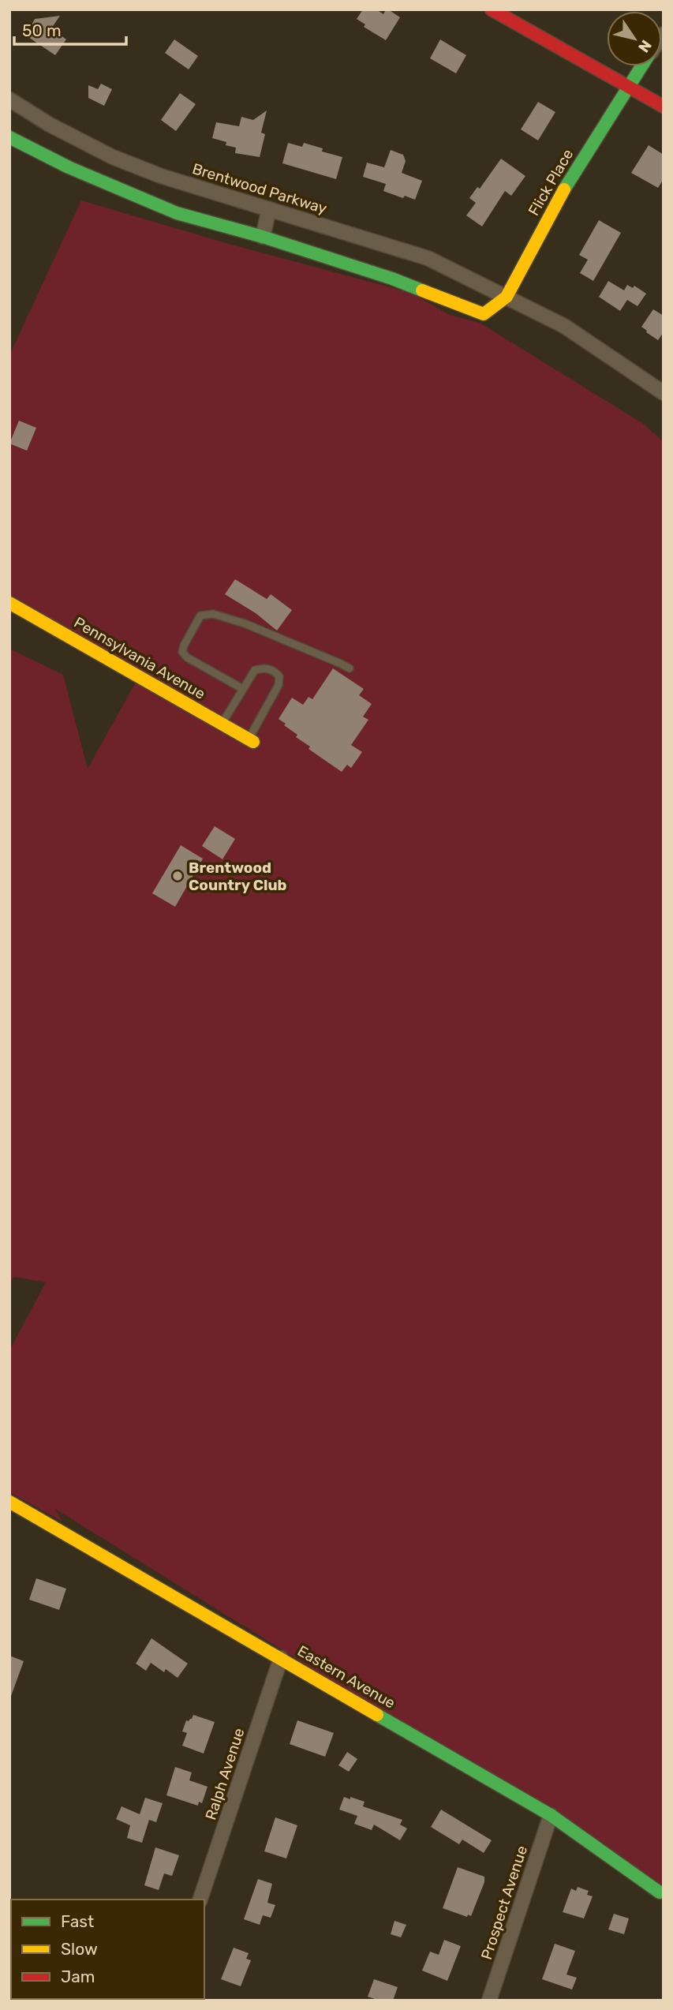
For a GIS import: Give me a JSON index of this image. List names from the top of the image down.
{
  "streets": {
    "street": [
      "Flick Place",
      "Brentwood Parkway",
      "Pennsylvania Avenue",
      "Eastern Avenue",
      "Ralph Avenue",
      "Prospect Avenue"
    ]
  },
  "crossings": [
    ["Flick Place", "Brentwood Parkway"],
    ["Eastern Avenue", "Ralph Avenue"],
    ["Eastern Avenue", "Prospect Avenue"]
  ],
  "places": ["Brentwood Country Club"],
  "legend": ["Fast", "Slow", "Jam"],
  "scale_bar": "50 m",
  "north": "bottom right"
}
